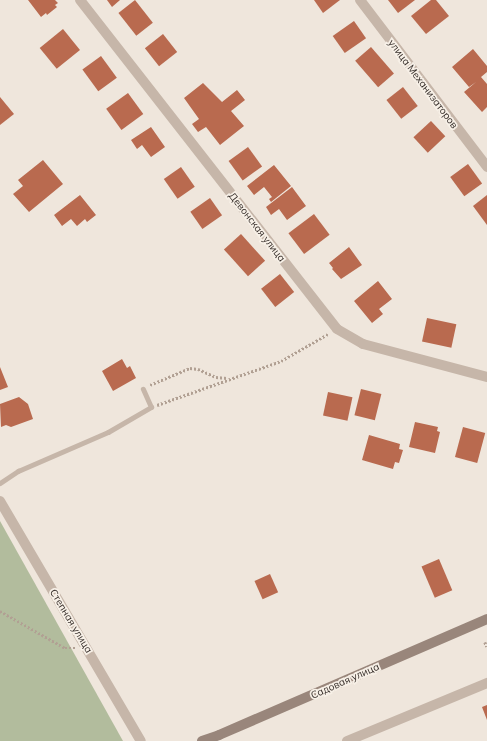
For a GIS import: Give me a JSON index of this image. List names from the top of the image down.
{
  "streets": {
    "street": [
      "улица Механизаторов",
      "Девонская улица",
      "Степная улица",
      "Садовая улица"
    ]
  }
}
